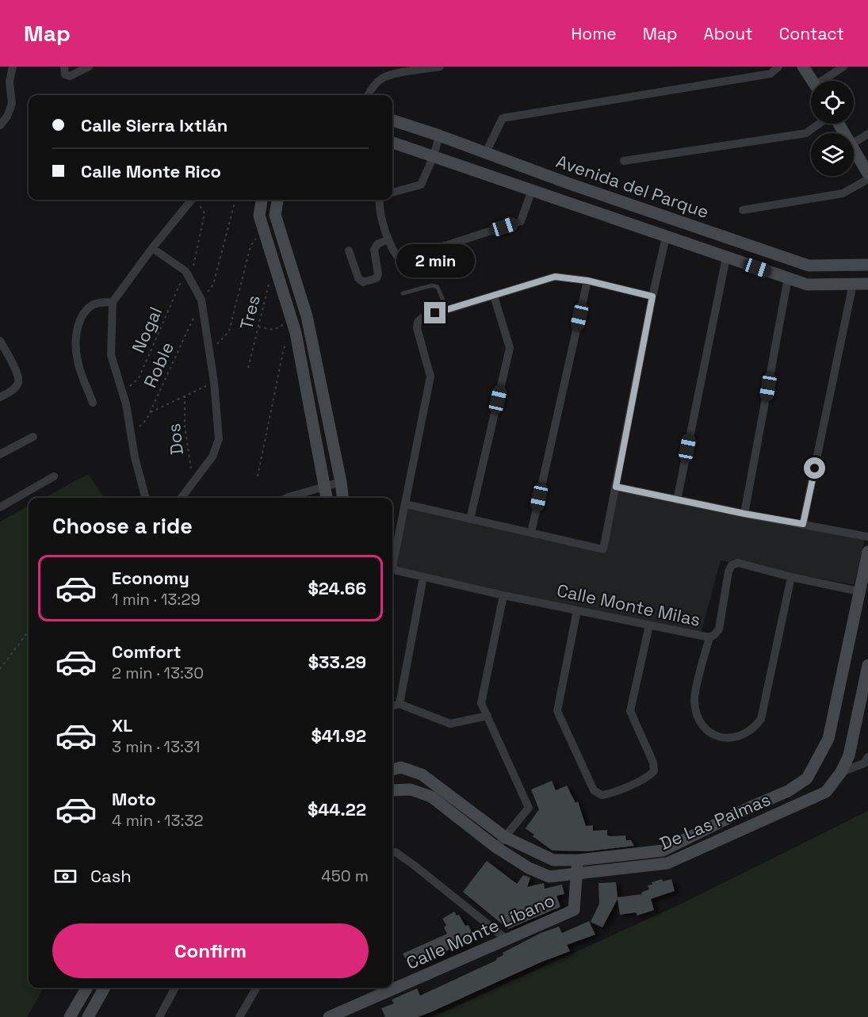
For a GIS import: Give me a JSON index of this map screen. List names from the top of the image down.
{
  "streets": {
    "street": [
      "Avenida del Parque",
      "Calle Monte Milas",
      "De Las Palmas",
      "Calle Monte Líbano"
    ],
    "path": [
      "Tres",
      "Nogal",
      "Roble",
      "Dos"
    ]
  },
  "crossings": [
    ["Calle Monte Milas", "De Las Palmas"],
    ["De Las Palmas", "Calle Monte Líbano"]
  ],
  "page": {
    "header": "Map",
    "nav": [
      "Home",
      "Map",
      "About",
      "Contact"
    ],
    "banner": ["Calle Sierra Ixtlán", "Calle Monte Rico"],
    "bubble": "2 min",
    "heading": "Choose a ride",
    "list": [
      {
        "name": "Economy",
        "note": "1 min · 13:29",
        "value": "$24.66"
      },
      {
        "name": "Comfort",
        "note": "2 min · 13:30",
        "value": "$33.29"
      },
      {
        "name": "XL",
        "note": "3 min · 13:31",
        "value": "$41.92"
      },
      {
        "name": "Moto",
        "note": "4 min · 13:32",
        "value": "$44.22"
      }
    ],
    "pay": ["Cash", "450 m"],
    "buttons": "Confirm"
  }
}
